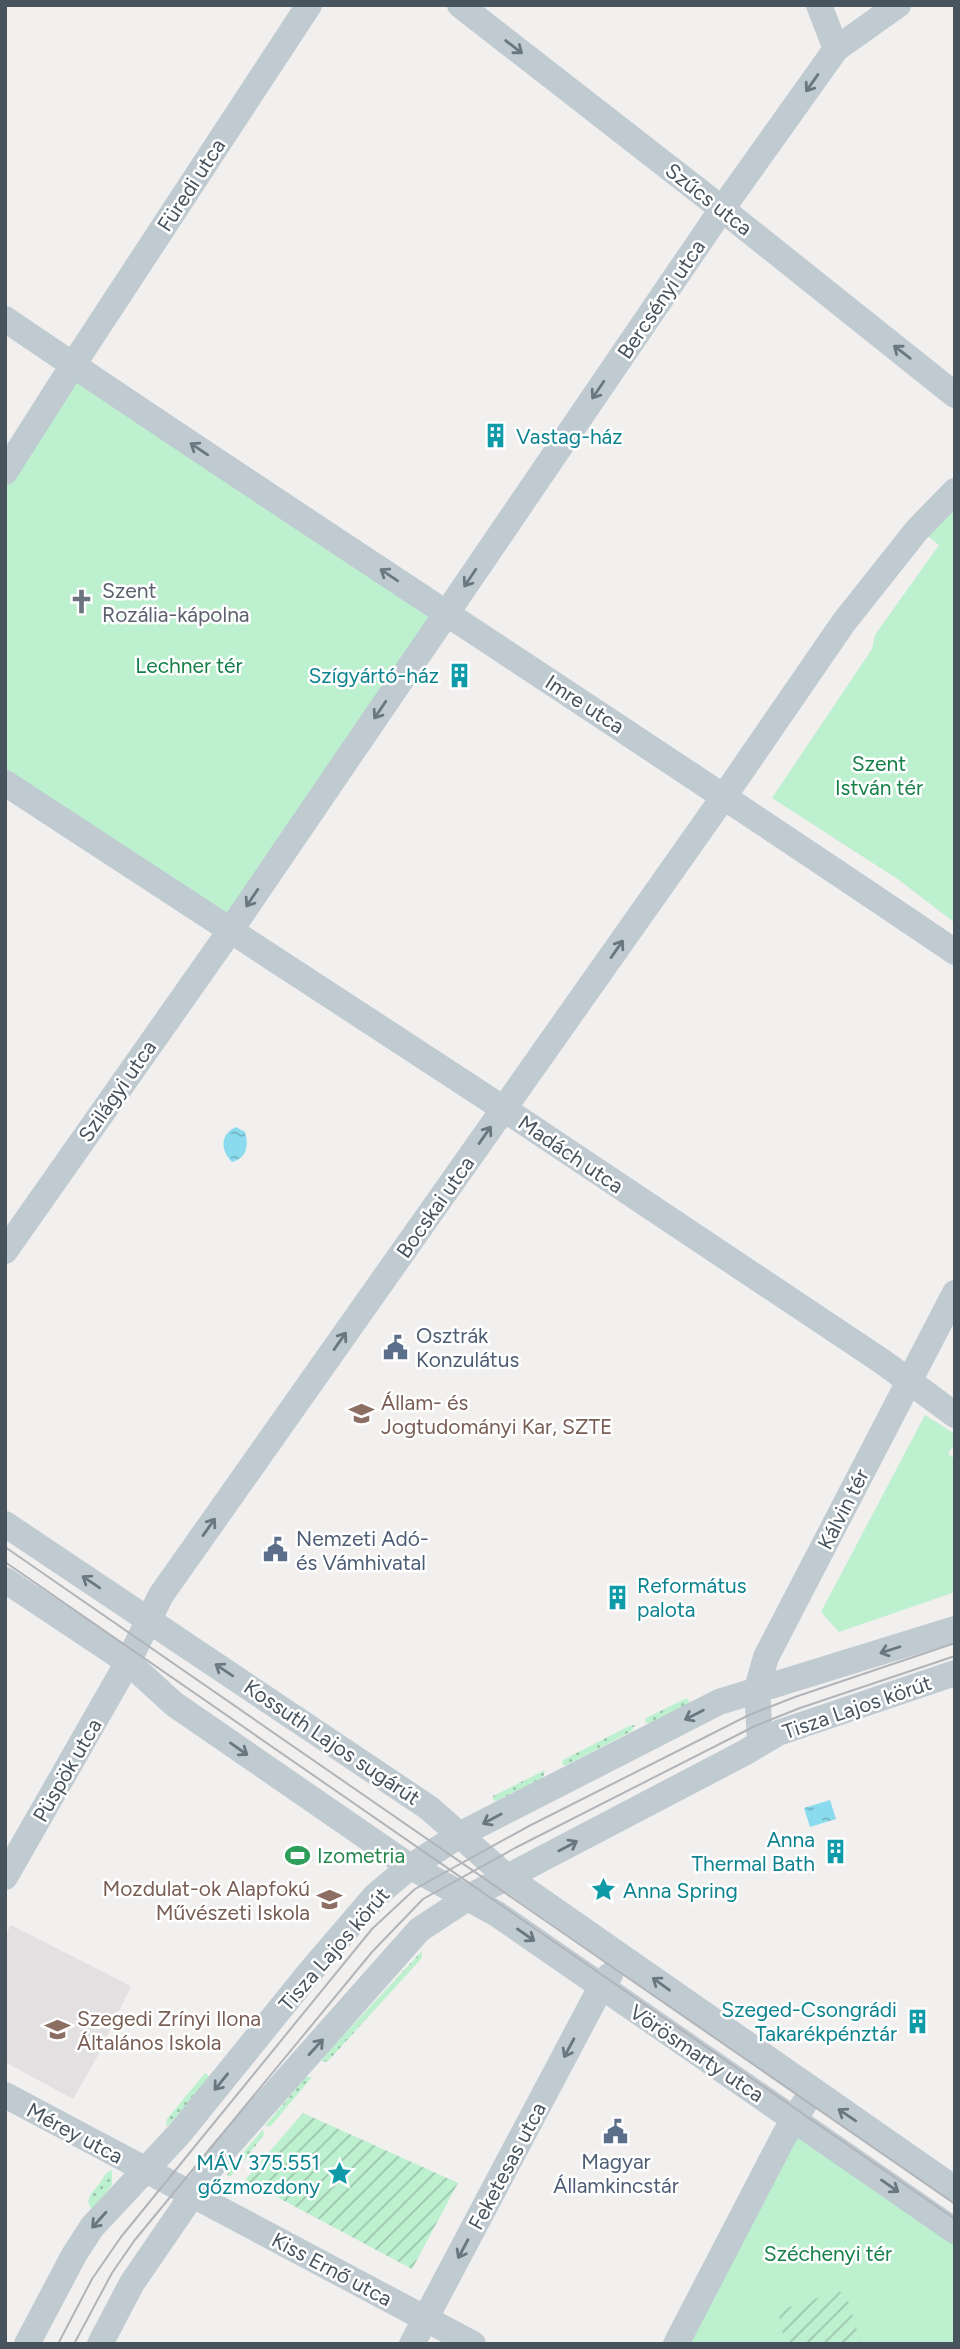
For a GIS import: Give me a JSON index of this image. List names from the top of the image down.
{
  "streets": {
    "street": [
      "Füredi utca",
      "Szűcs utca",
      "Bercsényi utca",
      "Imre utca",
      "Szilágyi utca",
      "Madách utca",
      "Bocskai utca",
      "Kálvin tér",
      "Tisza Lajos körút",
      "Kossuth Lajos sugárút",
      "Püspök utca",
      "Vörösmarty utca",
      "Mérey utca",
      "Feketesas utca",
      "Kiss Ernő utca"
    ]
  },
  "crossings": [
    ["Szűcs utca", "Bercsényi utca"],
    ["Bercsényi utca", "Imre utca"],
    ["Imre utca", "Bocskai utca"],
    ["Szilágyi utca", "Madách utca"],
    ["Madách utca", "Bocskai utca"],
    ["Madách utca", "Kálvin tér"],
    ["Bocskai utca", "Kossuth Lajos sugárút"],
    ["Kálvin tér", "Tisza Lajos körút"],
    ["Tisza Lajos körút", "Kossuth Lajos sugárút"],
    ["Tisza Lajos körút", "Vörösmarty utca"],
    ["Tisza Lajos körút", "Mérey utca"],
    ["Tisza Lajos körút", "Kiss Ernő utca"],
    ["Kossuth Lajos sugárút", "Vörösmarty utca"],
    ["Vörösmarty utca", "Feketesas utca"],
    ["Mérey utca", "Kiss Ernő utca"],
    ["Feketesas utca", "Kiss Ernő utca"]
  ],
  "one_way": ["Bercsényi utca", "Bocskai utca"],
  "parks": ["Lechner tér", "Szent István tér", "Széchenyi tér"],
  "places": {
    "building": [
      "Vastag-ház",
      "Szígyártó-ház",
      "Református palota",
      "Anna Thermal Bath",
      "Szeged-Csongrádi Takarékpénztár"
    ],
    "church": ["Szent Rozália-kápolna"],
    "public building": ["Osztrák Konzulátus", "Nemzeti Adó- és Vámhivatal", "Magyar Államkincstár"],
    "school or university": ["Állam- és Jogtudományi Kar, SZTE", "Mozdulat-ok Alapfokú Művészeti Iskola", "Szegedi Zrínyi Ilona Általános Iskola"],
    "sports": ["Izometria"],
    "place": ["Anna Spring", "MÁV 375.551 gőzmozdony"]
  }
}
